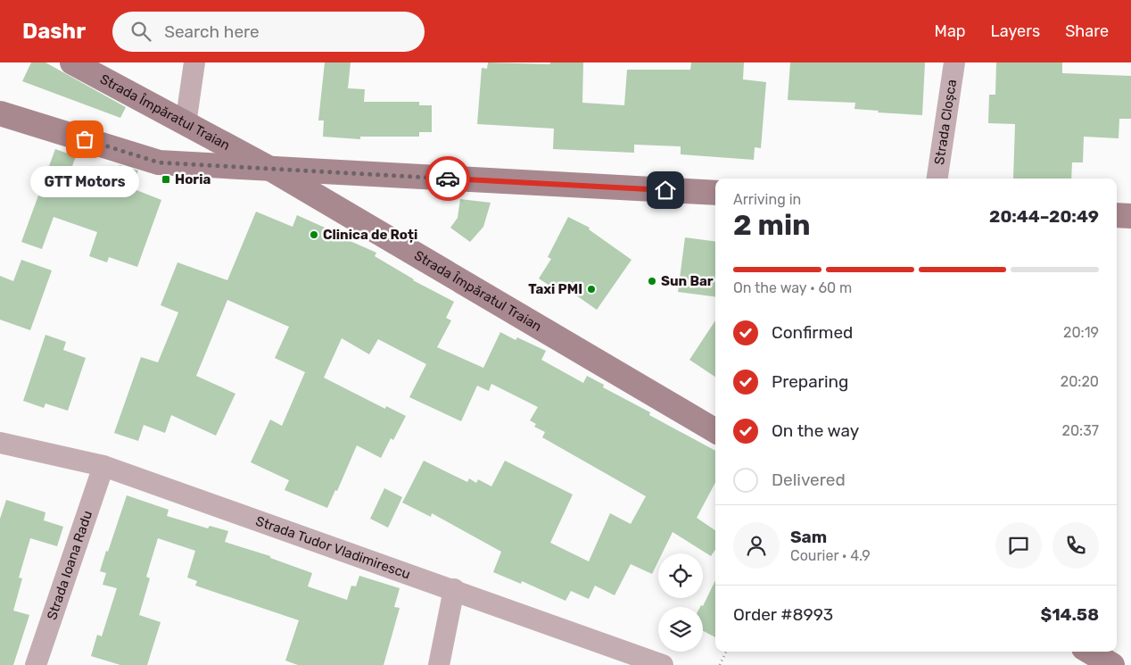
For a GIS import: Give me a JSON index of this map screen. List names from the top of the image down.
{
  "streets": {
    "street": [
      "Strada Împăratul Traian",
      "Strada Cloșca",
      "Strada Tudor Vladimirescu",
      "Strada Ioana Radu"
    ]
  },
  "crossings": [
    ["Strada Tudor Vladimirescu", "Strada Ioana Radu"]
  ],
  "places": {
    "other": [
      "GTT Motors",
      "Clinica de Roți",
      "Sun Bar",
      "Taxi PMI"
    ],
    "transit": ["Horia"]
  },
  "page": {
    "header": "Dashr",
    "search": "Search here",
    "nav": ["Map", "Layers", "Share"],
    "bubble": "GTT Motors",
    "heading": ["2 min", "Arriving in", "20:44–20:49"],
    "panel": [
      "Sam",
      "Courier · 4.9",
      "Order #8993",
      "$14.58"
    ],
    "bar": "On the way · 60 m",
    "list": [
      ["Confirmed", "20:19"],
      ["Preparing", "20:20"],
      ["On the way", "20:37"],
      "Delivered"
    ]
  }
}
